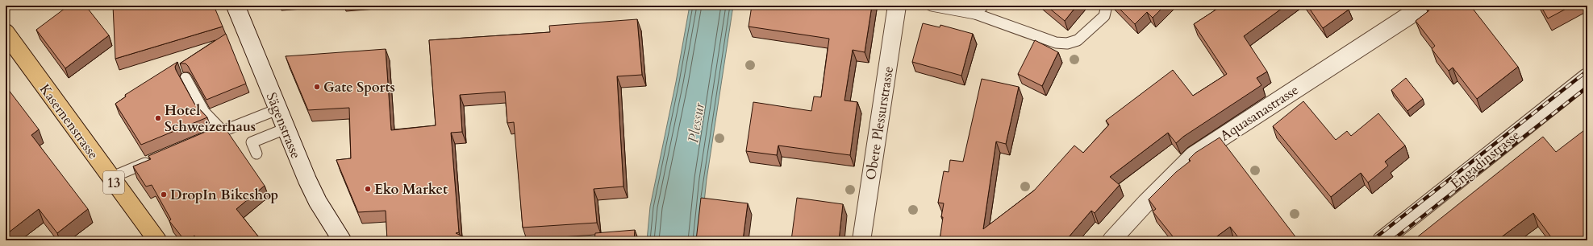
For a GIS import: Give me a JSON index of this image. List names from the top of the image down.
{
  "streets": {
    "main road": ["Kasernenstrasse", "13"],
    "street": [
      "Aquasanastrasse",
      "Obere Plessurstrasse",
      "Sägenstrasse",
      "Engadinstrasse"
    ]
  },
  "water": ["Plessur"],
  "places": [
    "Gate Sports",
    "Hotel Schweizerhaus",
    "Eko Market",
    "DropIn Bikeshop"
  ]
}
